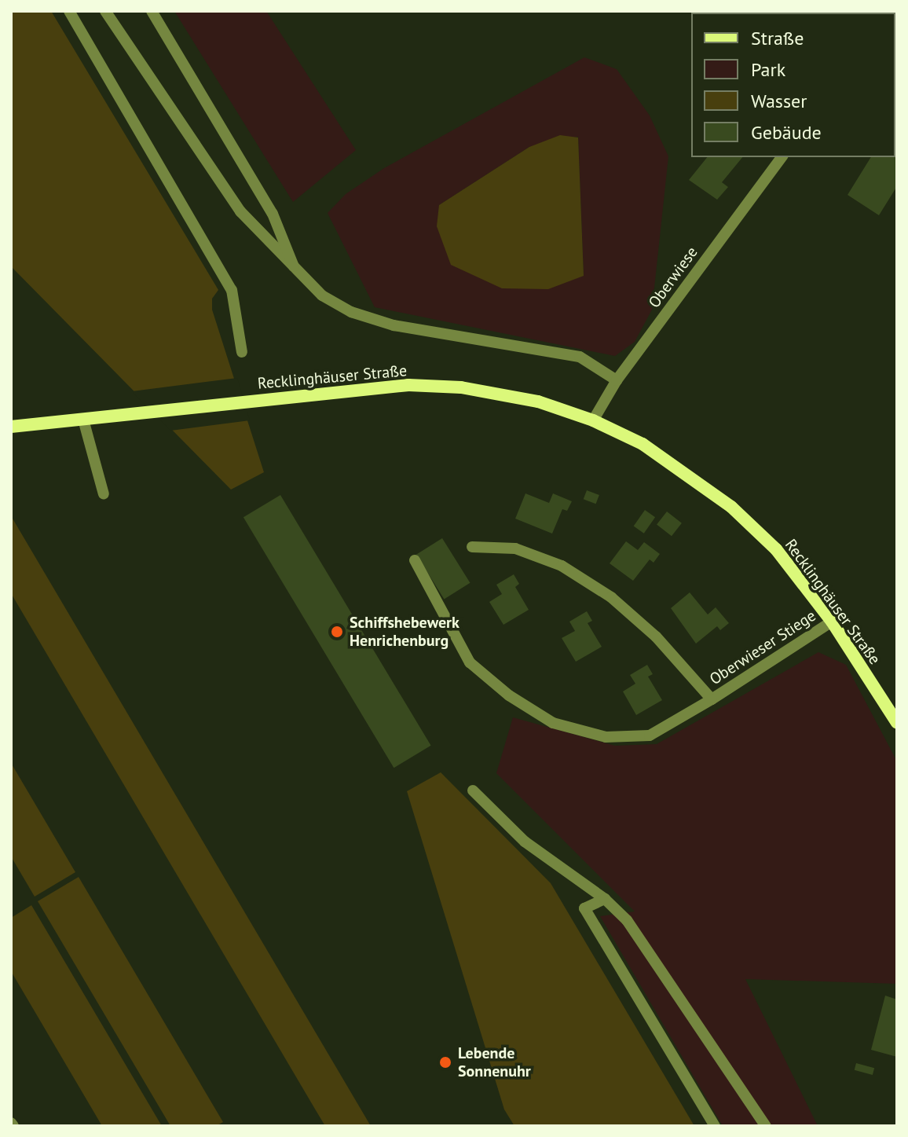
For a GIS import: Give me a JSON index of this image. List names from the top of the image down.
{
  "streets": {
    "main road": ["Recklinghäuser Straße"],
    "lane": ["Oberwiese", "Oberwieser Stiege"]
  },
  "crossings": [
    ["Oberwiese", "Recklinghäuser Straße"],
    ["Recklinghäuser Straße", "Oberwieser Stiege"]
  ],
  "places": ["Schiffshebewerk Henrichenburg", "Lebende Sonnenuhr"],
  "legend": [
    "Straße",
    "Park",
    "Wasser",
    "Gebäude"
  ]
}
